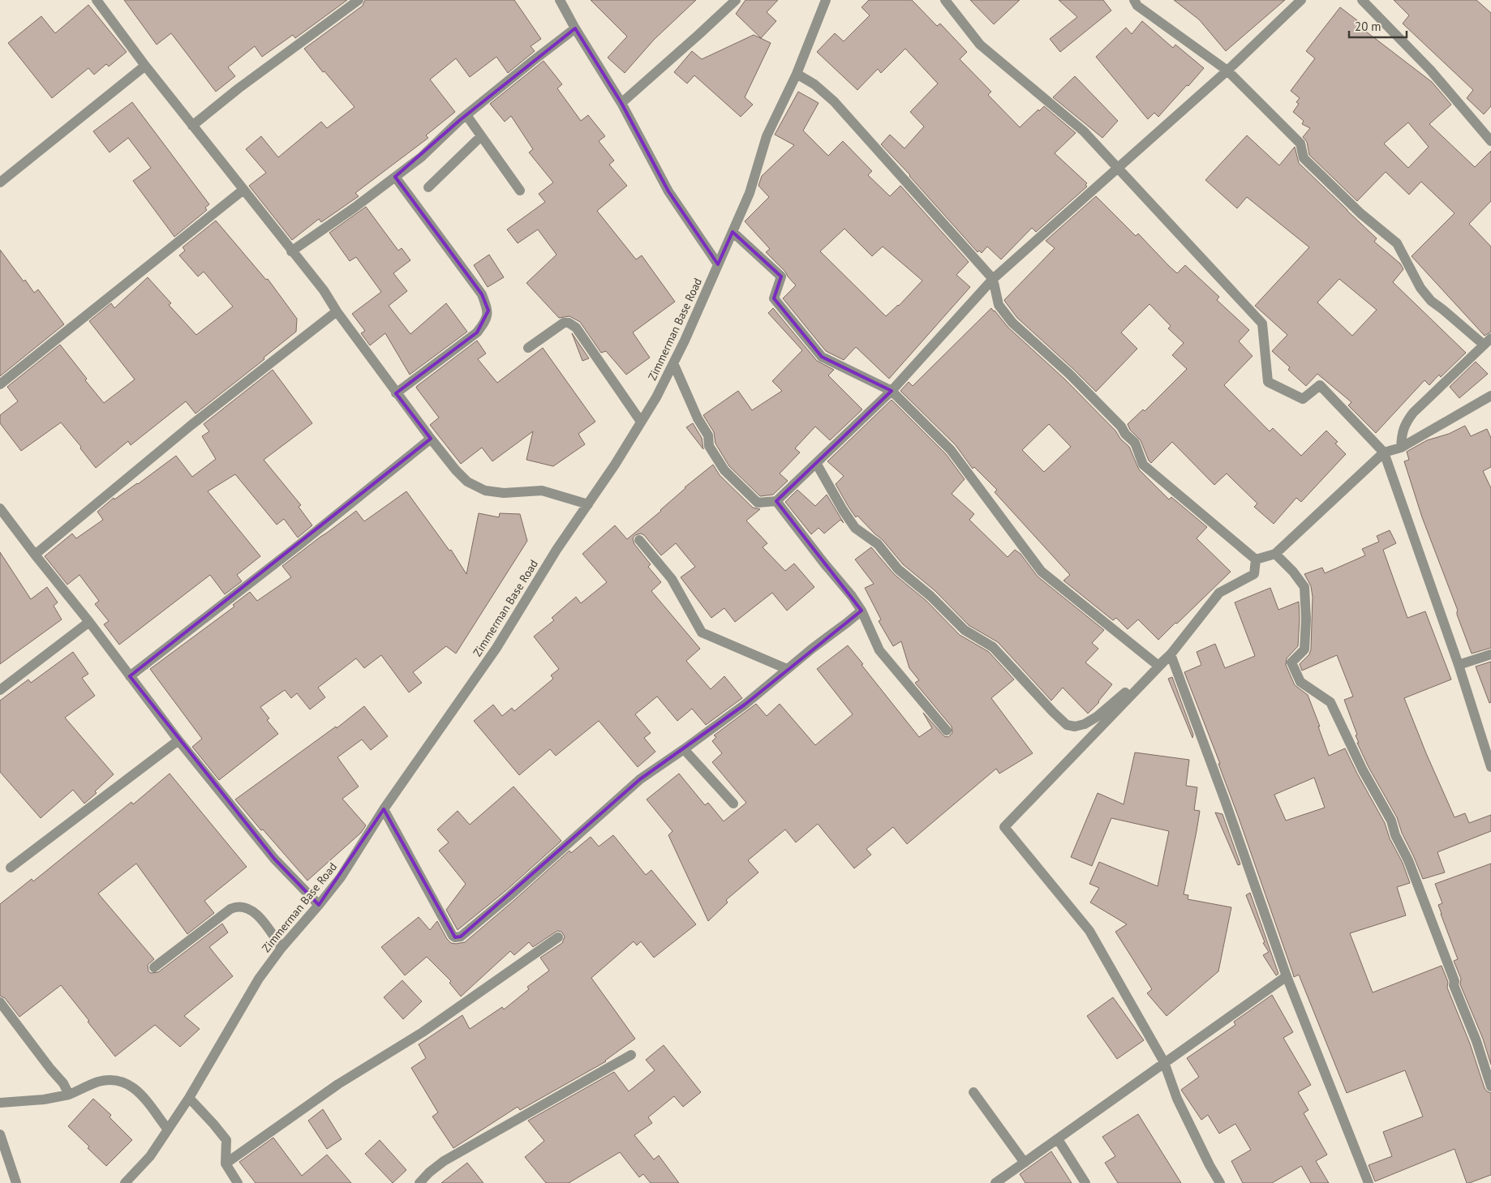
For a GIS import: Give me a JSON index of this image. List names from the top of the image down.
{
  "streets": {
    "street": ["Zimmerman Base Road"]
  },
  "scale_bar": "20 m"
}
